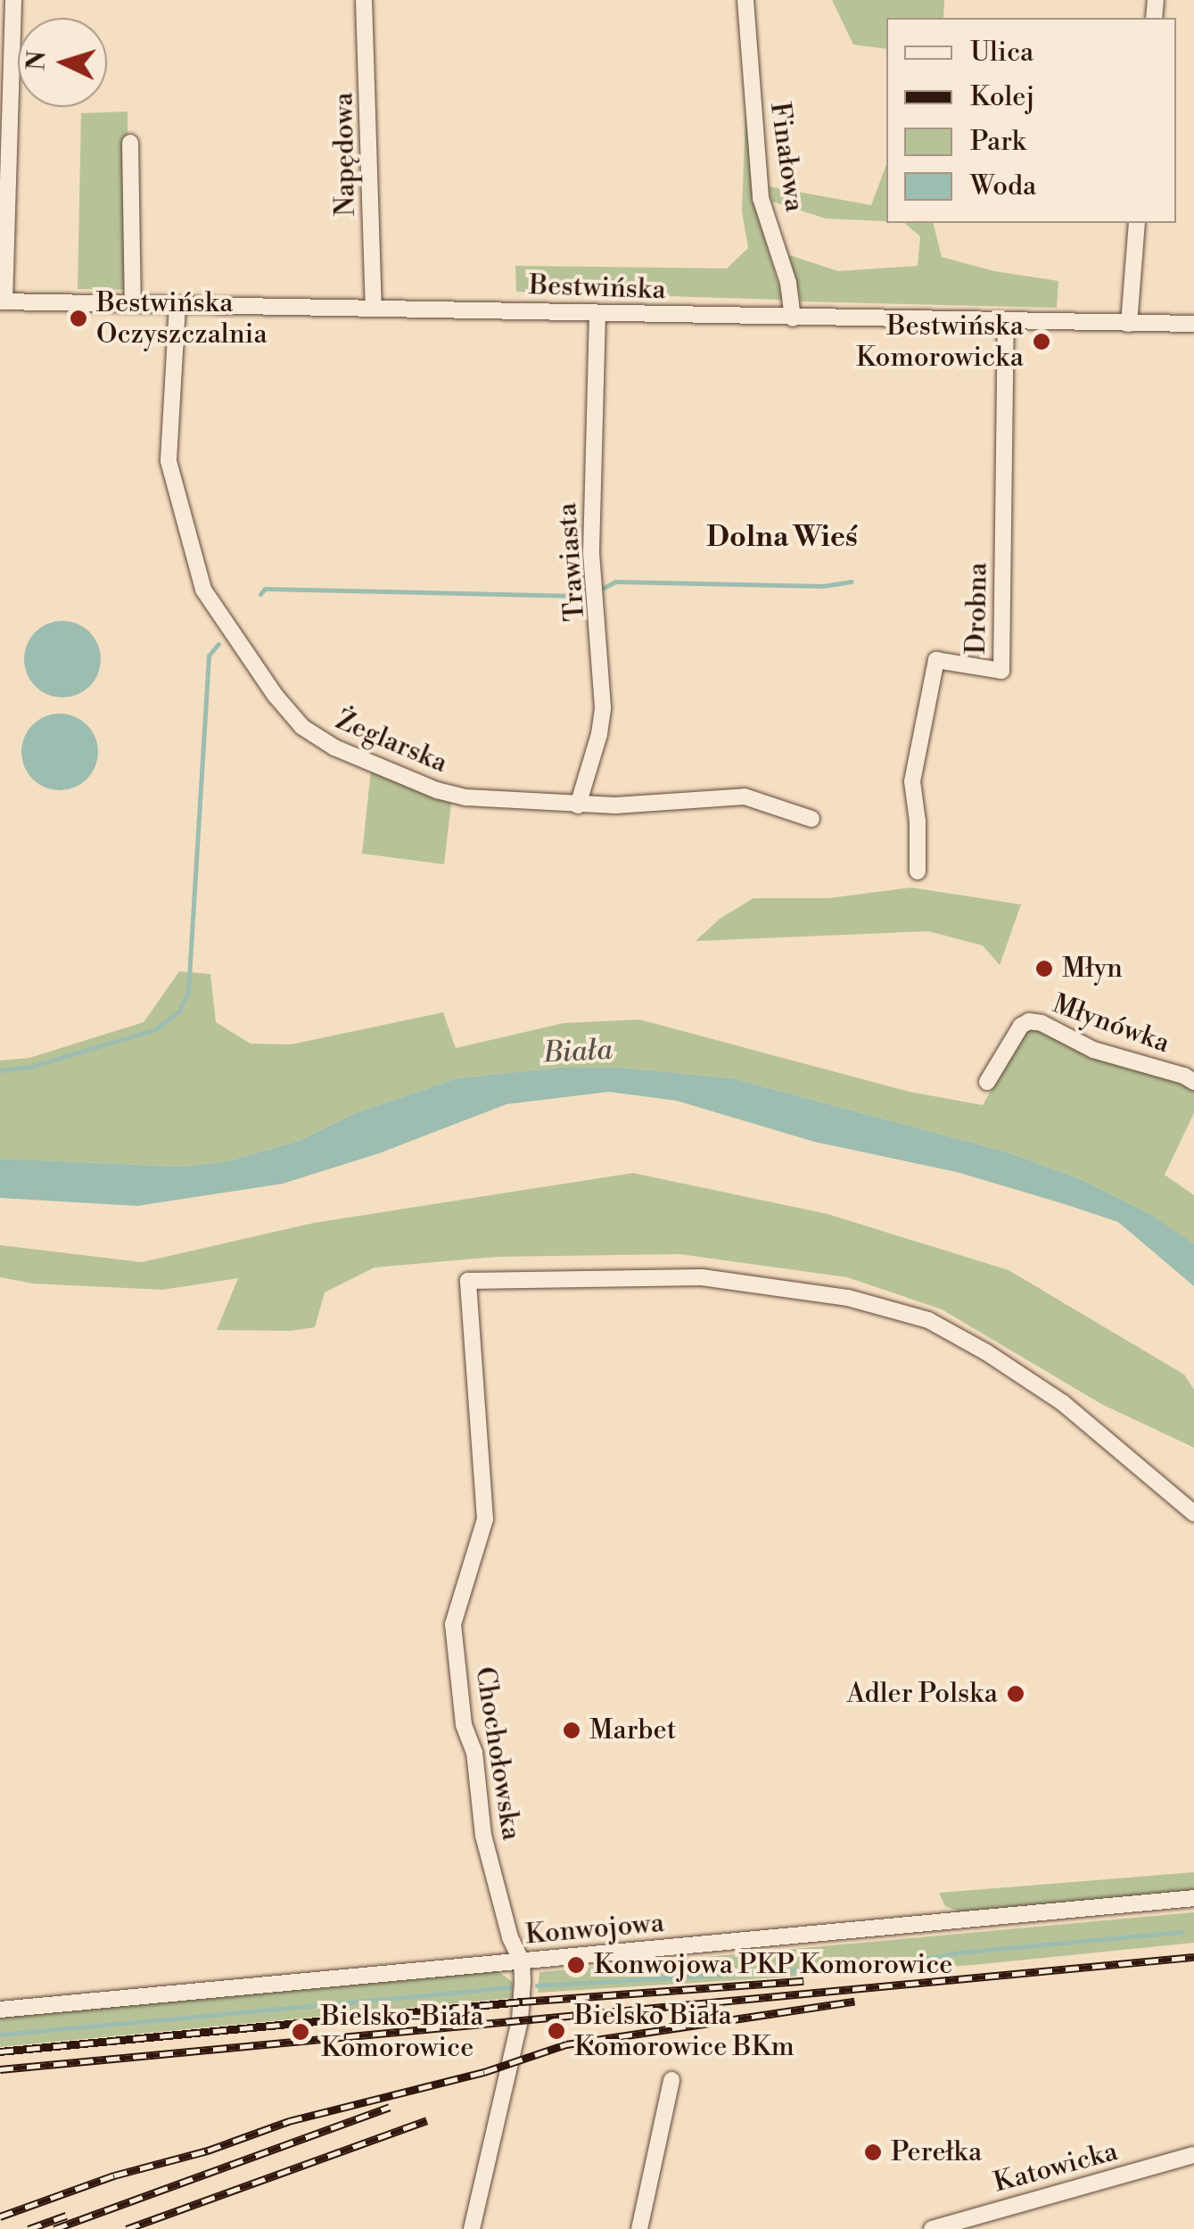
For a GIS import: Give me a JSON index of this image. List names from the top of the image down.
{
  "streets": {
    "street": [
      "Napędowa",
      "Finałowa",
      "Bestwińska",
      "Trawiasta",
      "Drobna",
      "Żeglarska",
      "Młynówka",
      "Chochołowska",
      "Konwojowa",
      "Katowicka"
    ]
  },
  "crossings": [
    ["Napędowa", "Bestwińska"],
    ["Finałowa", "Bestwińska"],
    ["Bestwińska", "Trawiasta"],
    ["Bestwińska", "Drobna"],
    ["Bestwińska", "Żeglarska"],
    ["Trawiasta", "Żeglarska"],
    ["Chochołowska", "Konwojowa"]
  ],
  "districts": ["Dolna Wieś"],
  "water": ["Biała"],
  "places": [
    "Bestwińska Oczyszczalnia",
    "Bestwińska Komorowicka",
    "Młyn",
    "Adler Polska",
    "Marbet",
    "Konwojowa PKP Komorowice",
    "Bielsko Biała Komorowice BKm",
    "Bielsko-Biała Komorowice",
    "Perełka"
  ],
  "legend": [
    "Ulica",
    "Kolej",
    "Park",
    "Woda"
  ],
  "north": "left"
}
